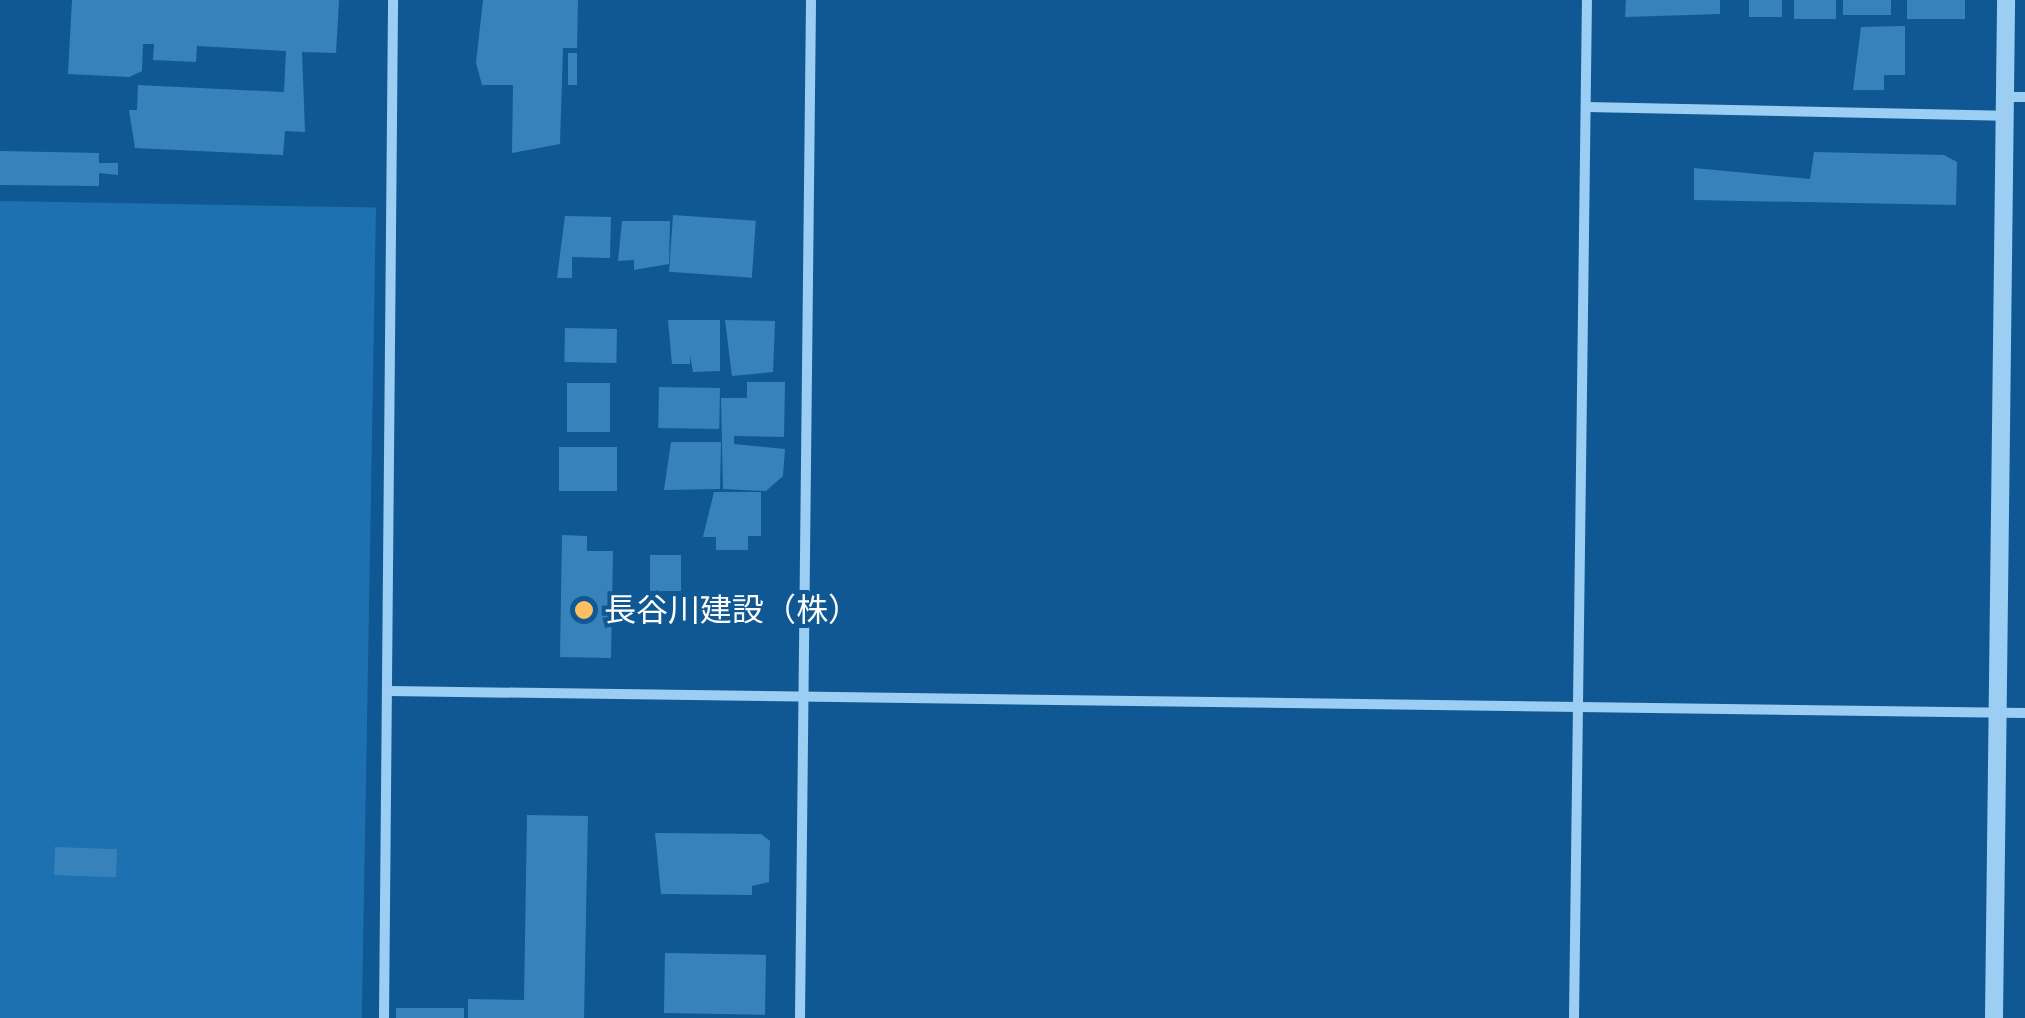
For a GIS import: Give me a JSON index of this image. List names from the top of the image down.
{
  "places": ["長谷川建設（株）"]
}
